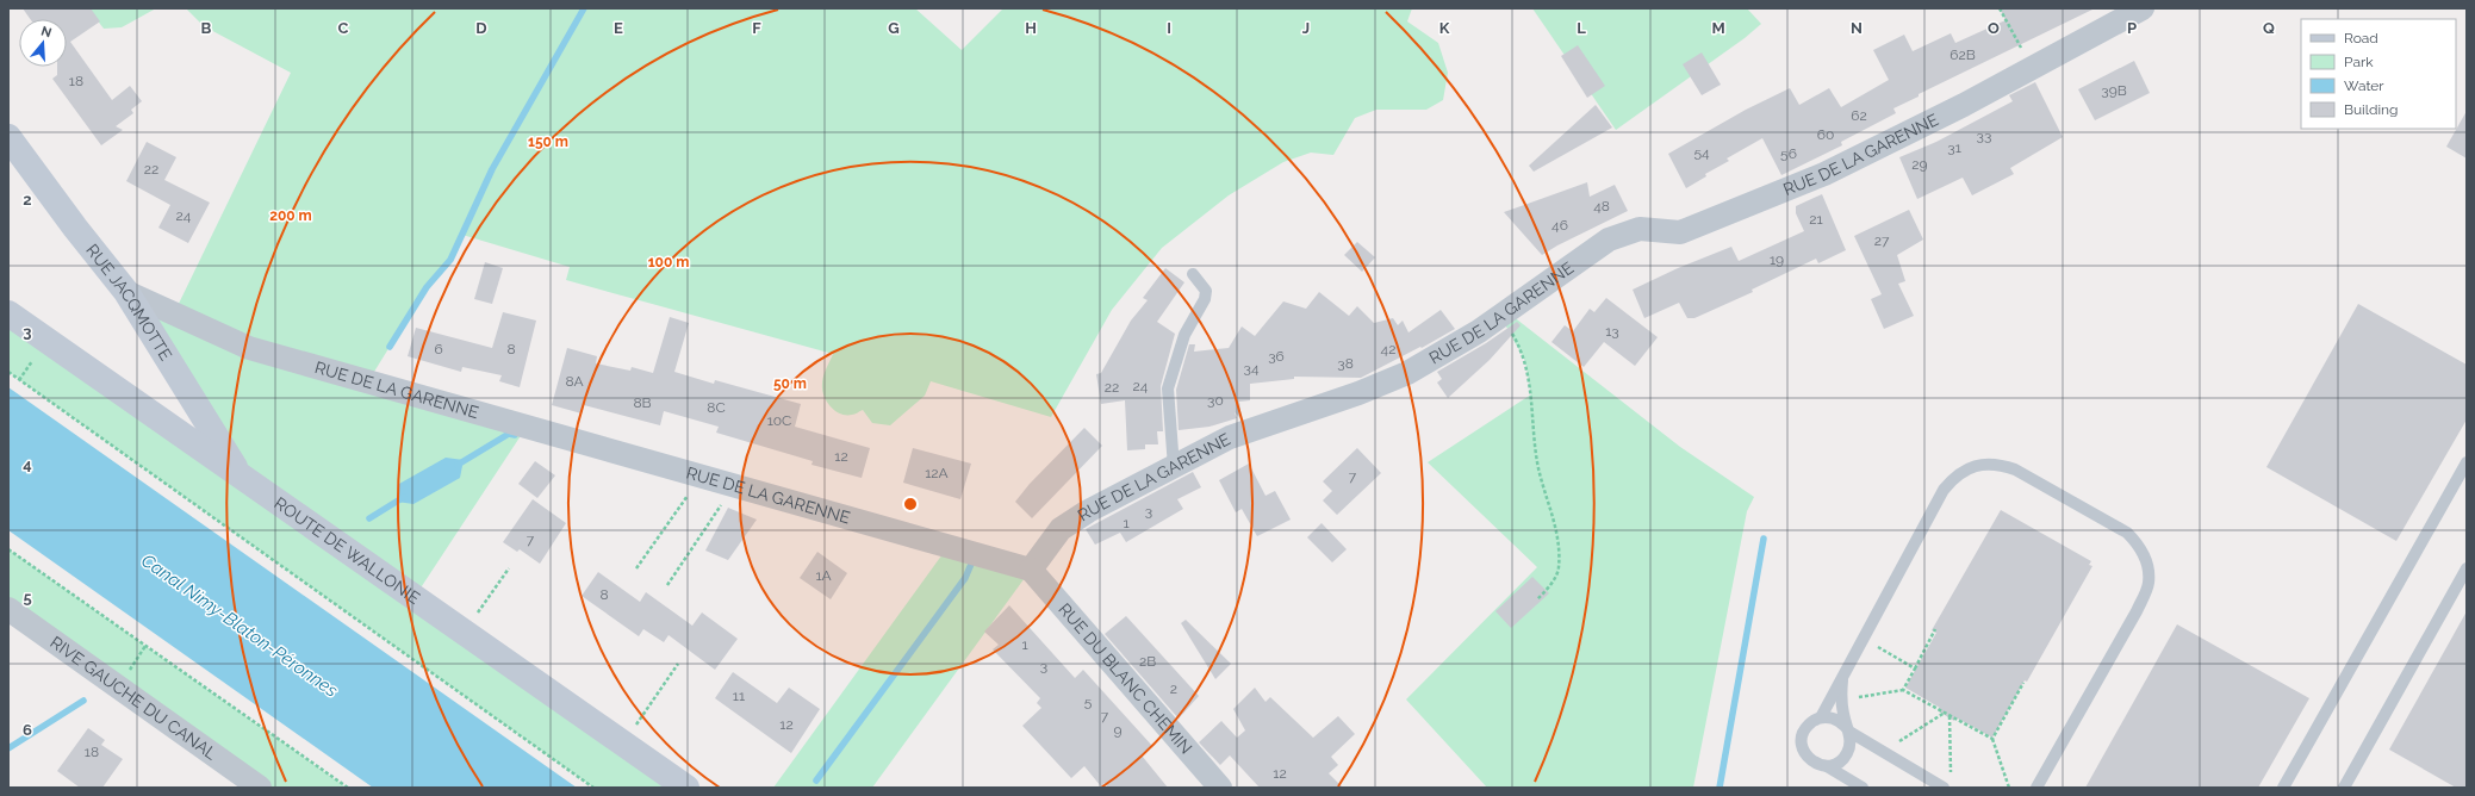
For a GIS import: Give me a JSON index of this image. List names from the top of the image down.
{
  "streets": {
    "main road": ["RUE JACQMOTTE", "ROUTE DE WALLONIE"],
    "street": ["RUE DE LA GARENNE", "RUE DU BLANC CHEMIN", "RIVE GAUCHE DU CANAL"]
  },
  "crossings": [
    ["RUE DE LA GARENNE", "RUE JACQMOTTE"],
    ["RUE DE LA GARENNE", "RUE DU BLANC CHEMIN"],
    ["RUE JACQMOTTE", "ROUTE DE WALLONIE"]
  ],
  "water": ["Canal Nimy-Blaton-Péronnes"],
  "house_numbers": [
    "62B",
    "18",
    "39B",
    "62",
    "60",
    "33",
    "31",
    "54",
    "56",
    "29",
    "22",
    "48",
    "24",
    "21",
    "46",
    "27",
    "19",
    "13",
    "6",
    "8",
    "42",
    "36",
    "38",
    "34",
    "8A",
    "24",
    "22",
    "30",
    "8B",
    "8C",
    "10C",
    "12",
    "12A",
    "7",
    "3",
    "1",
    "7",
    "1A",
    "8",
    "1",
    "2B",
    "3",
    "2",
    "11",
    "5",
    "7",
    "12",
    "9",
    "18",
    "12"
  ],
  "legend": [
    "Road",
    "Park",
    "Water",
    "Building"
  ],
  "north": "top",
  "grid": {
    "columns": [
      "B",
      "C",
      "D",
      "E",
      "F",
      "G",
      "H",
      "I",
      "J",
      "K",
      "L",
      "M",
      "N",
      "O",
      "P",
      "Q"
    ],
    "rows": [
      "2",
      "3",
      "4",
      "5",
      "6"
    ]
  },
  "rings": [
    "150 m",
    "200 m",
    "100 m",
    "50 m"
  ]
}
